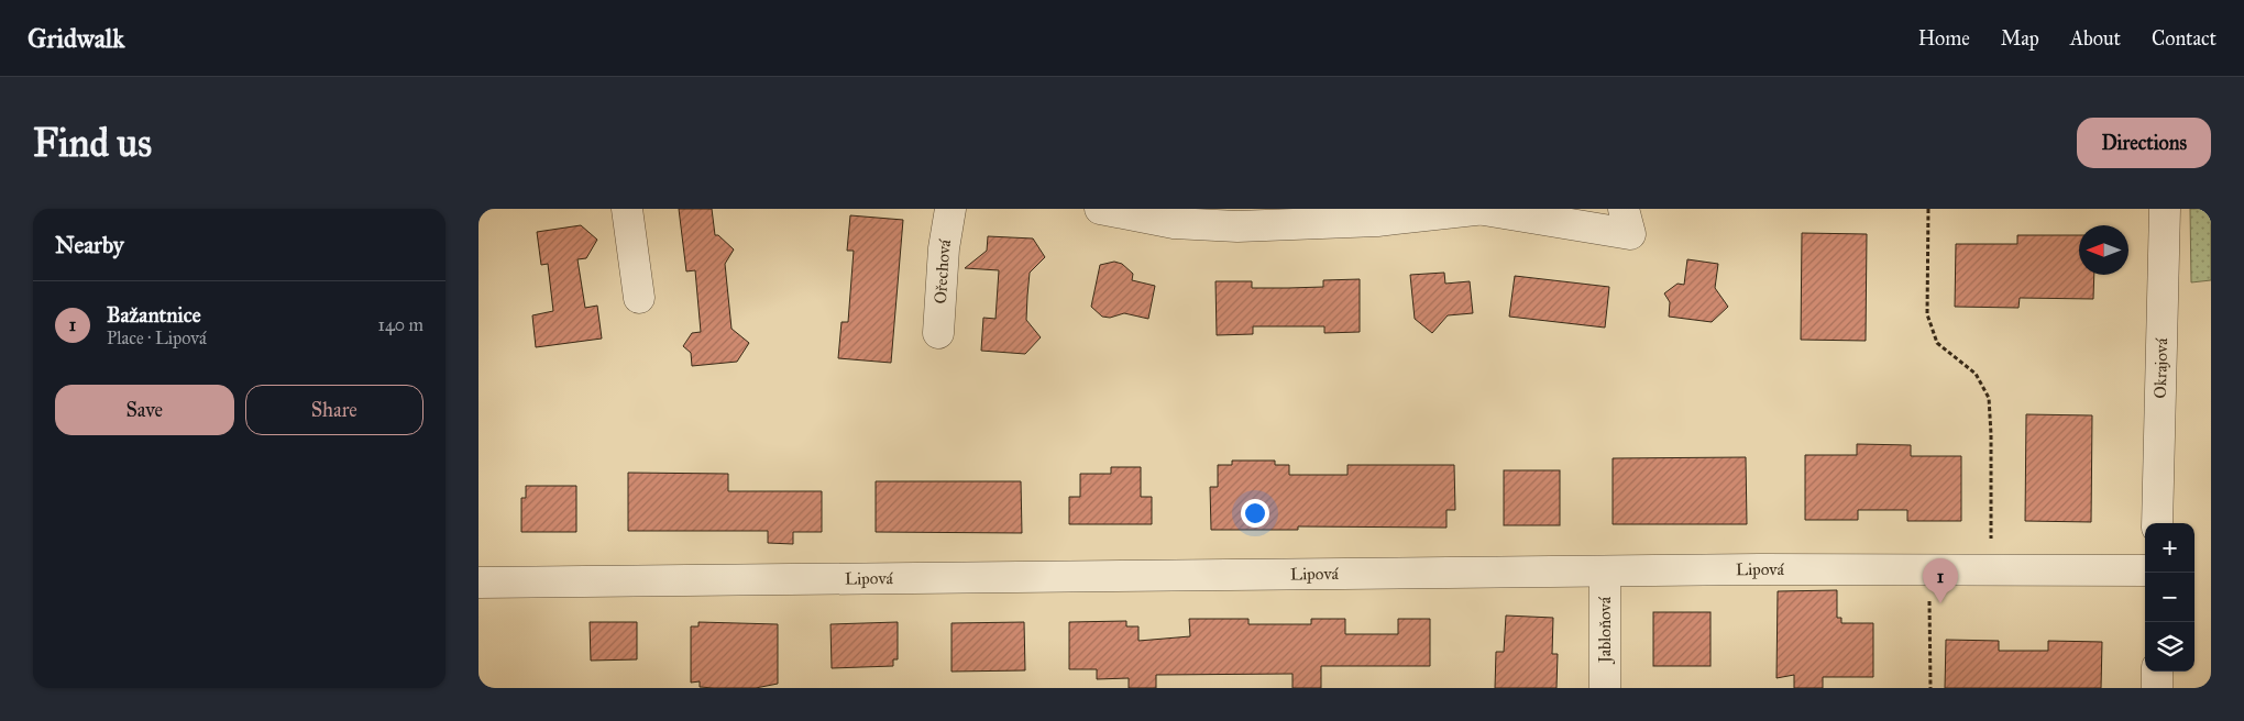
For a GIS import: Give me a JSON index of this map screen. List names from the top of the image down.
{
  "streets": {
    "street": [
      "Ořechová",
      "Okrajová",
      "Lipová",
      "Jabloňová"
    ]
  },
  "crossings": [
    ["Lipová", "Jabloňová"]
  ],
  "north": "left",
  "page": {
    "header": "Gridwalk",
    "nav": [
      "Home",
      "Map",
      "About",
      "Contact"
    ],
    "buttons": [
      "Directions",
      ["Save", "Share"]
    ],
    "title": "Find us",
    "heading": "Nearby",
    "list": [
      {
        "mark": "1",
        "name": "Bažantnice",
        "note": "Place · Lipová",
        "value": "140 m"
      }
    ],
    "map_buttons": ["+", "−"],
    "pins": "1"
  }
}
